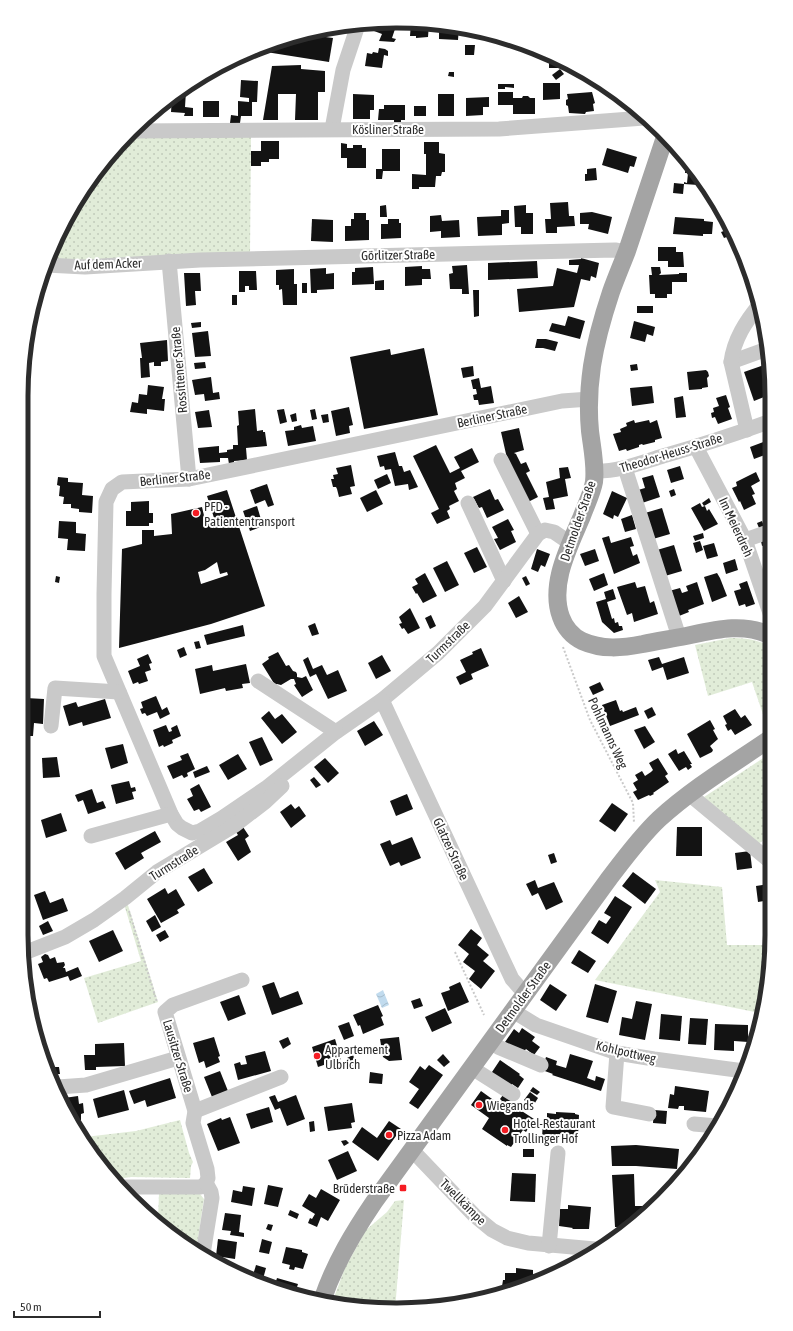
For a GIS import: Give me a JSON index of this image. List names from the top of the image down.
{
  "streets": {
    "main road": ["Detmolder Straße"],
    "street": [
      "Kösliner Straße",
      "Görlitzer Straße",
      "Auf dem Acker",
      "Rossittener Straße",
      "Berliner Straße",
      "Theodor-Heuss-Straße",
      "Im Meierdreh",
      "Turmstraße",
      "Glatzer Straße",
      "Kohlpottweg",
      "Lausitzer Straße",
      "Twellkämpe"
    ],
    "path": ["Pohlmanns Weg"]
  },
  "crossings": [
    ["Görlitzer Straße", "Auf dem Acker"],
    ["Görlitzer Straße", "Rossittener Straße"],
    ["Görlitzer Straße", "Detmolder Straße"],
    ["Auf dem Acker", "Rossittener Straße"],
    ["Rossittener Straße", "Berliner Straße"],
    ["Berliner Straße", "Detmolder Straße"],
    ["Berliner Straße", "Turmstraße"],
    ["Theodor-Heuss-Straße", "Detmolder Straße"],
    ["Theodor-Heuss-Straße", "Im Meierdreh"],
    ["Detmolder Straße", "Glatzer Straße"],
    ["Detmolder Straße", "Kohlpottweg"],
    ["Detmolder Straße", "Twellkämpe"],
    ["Turmstraße", "Glatzer Straße"]
  ],
  "places": {
    "other": [
      "PFD - Patiententransport",
      "Appartement Ulbrich",
      "Wiegands",
      "Hotel-Restaurant Trollinger Hof",
      "Pizza Adam"
    ],
    "transit": ["Brüderstraße"]
  },
  "scale_bar": "50 m"
}
